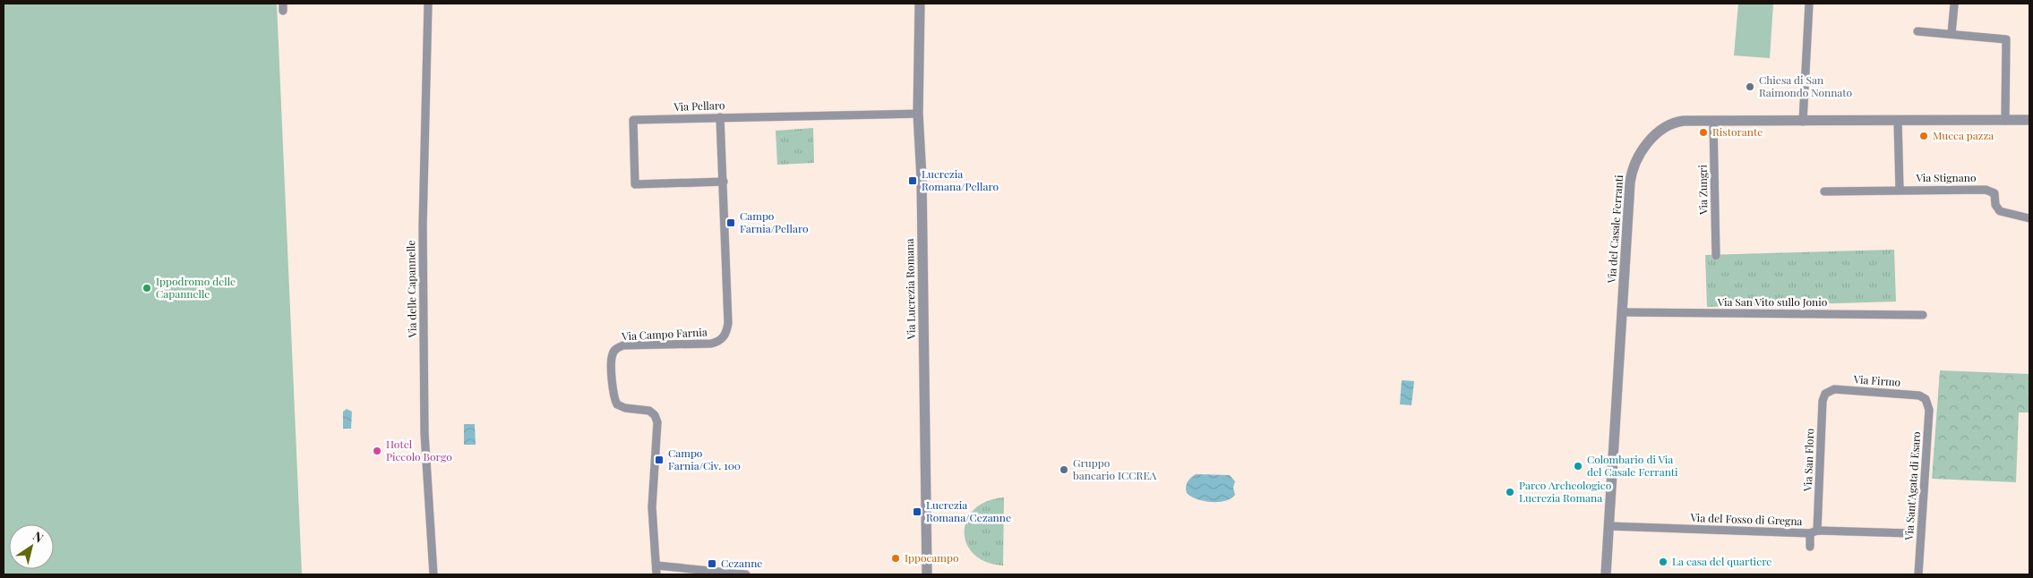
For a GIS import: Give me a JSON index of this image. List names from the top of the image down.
{
  "streets": {
    "street": [
      "Via Pellaro",
      "Via Stignano",
      "Via Zungri",
      "Via del Casale Ferranti",
      "Via delle Capannelle",
      "Via Lucrezia Romana",
      "Via San Vito sullo Jonio",
      "Via Campo Farnia",
      "Via Firmo",
      "Via San Floro",
      "Via Sant'Agata di Esaro",
      "Via del Fosso di Gregna"
    ]
  },
  "crossings": [
    ["Via Pellaro", "Via Lucrezia Romana"],
    ["Via Pellaro", "Via Campo Farnia"],
    ["Via Stignano", "Via del Casale Ferranti"],
    ["Via Zungri", "Via del Casale Ferranti"],
    ["Via del Casale Ferranti", "Via San Vito sullo Jonio"],
    ["Via del Casale Ferranti", "Via del Fosso di Gregna"],
    ["Via Firmo", "Via San Floro"],
    ["Via Firmo", "Via Sant'Agata di Esaro"],
    ["Via San Floro", "Via del Fosso di Gregna"]
  ],
  "places": {
    "other": [
      "Chiesa di San Raimondo Nonnato",
      "Ristorante",
      "Mucca pazza",
      "Ippodromo delle Capannelle",
      "Hotel Piccolo Borgo",
      "Colombario di Via del Casale Ferranti",
      "Gruppo bancario ICCREA",
      "Parco Archeologico Lucrezia Romana",
      "Ippocampo",
      "La casa del quartiere"
    ],
    "transit": [
      "Lucrezia Romana/Pellaro",
      "Campo Farnia/Pellaro",
      "Campo Farnia/Civ. 100",
      "Lucrezia Romana/Cezanne",
      "Cezanne"
    ]
  },
  "north": "top right"
}
